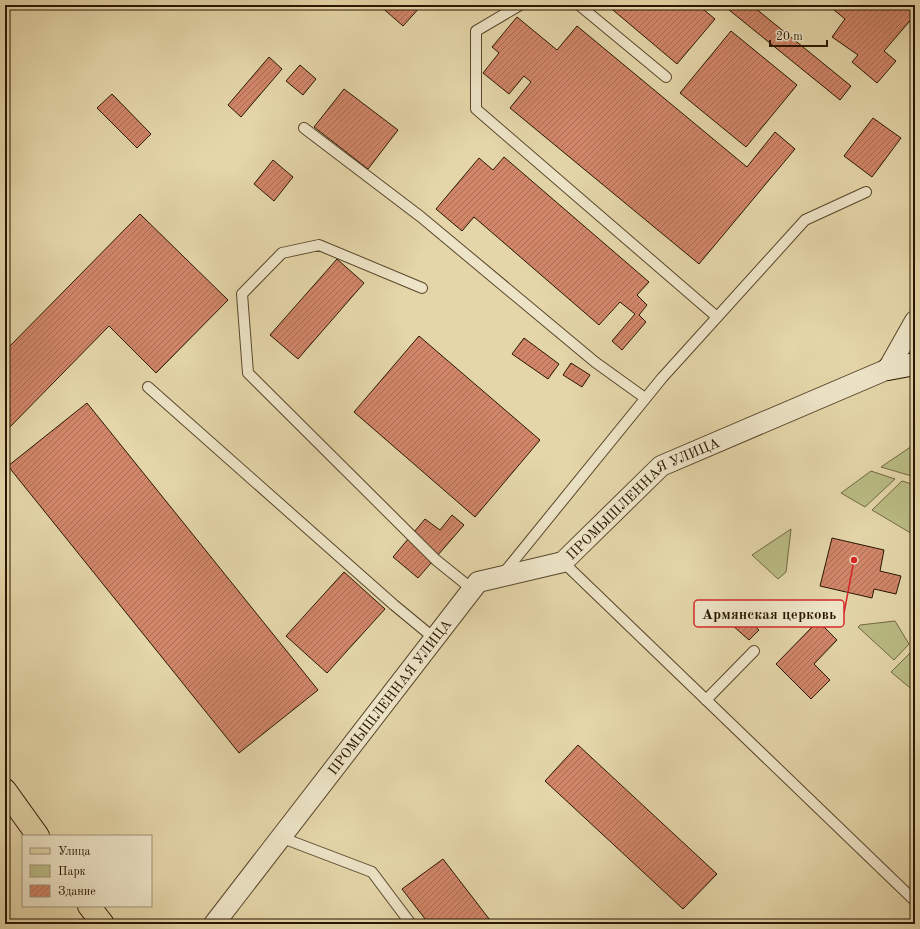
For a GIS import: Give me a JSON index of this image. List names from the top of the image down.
{
  "streets": {
    "street": ["ПРОМЫШЛЕННАЯ УЛИЦА"]
  },
  "places": ["Армянская церковь"],
  "legend": ["Улица", "Парк", "Здание"],
  "scale_bar": "20 m"
}
